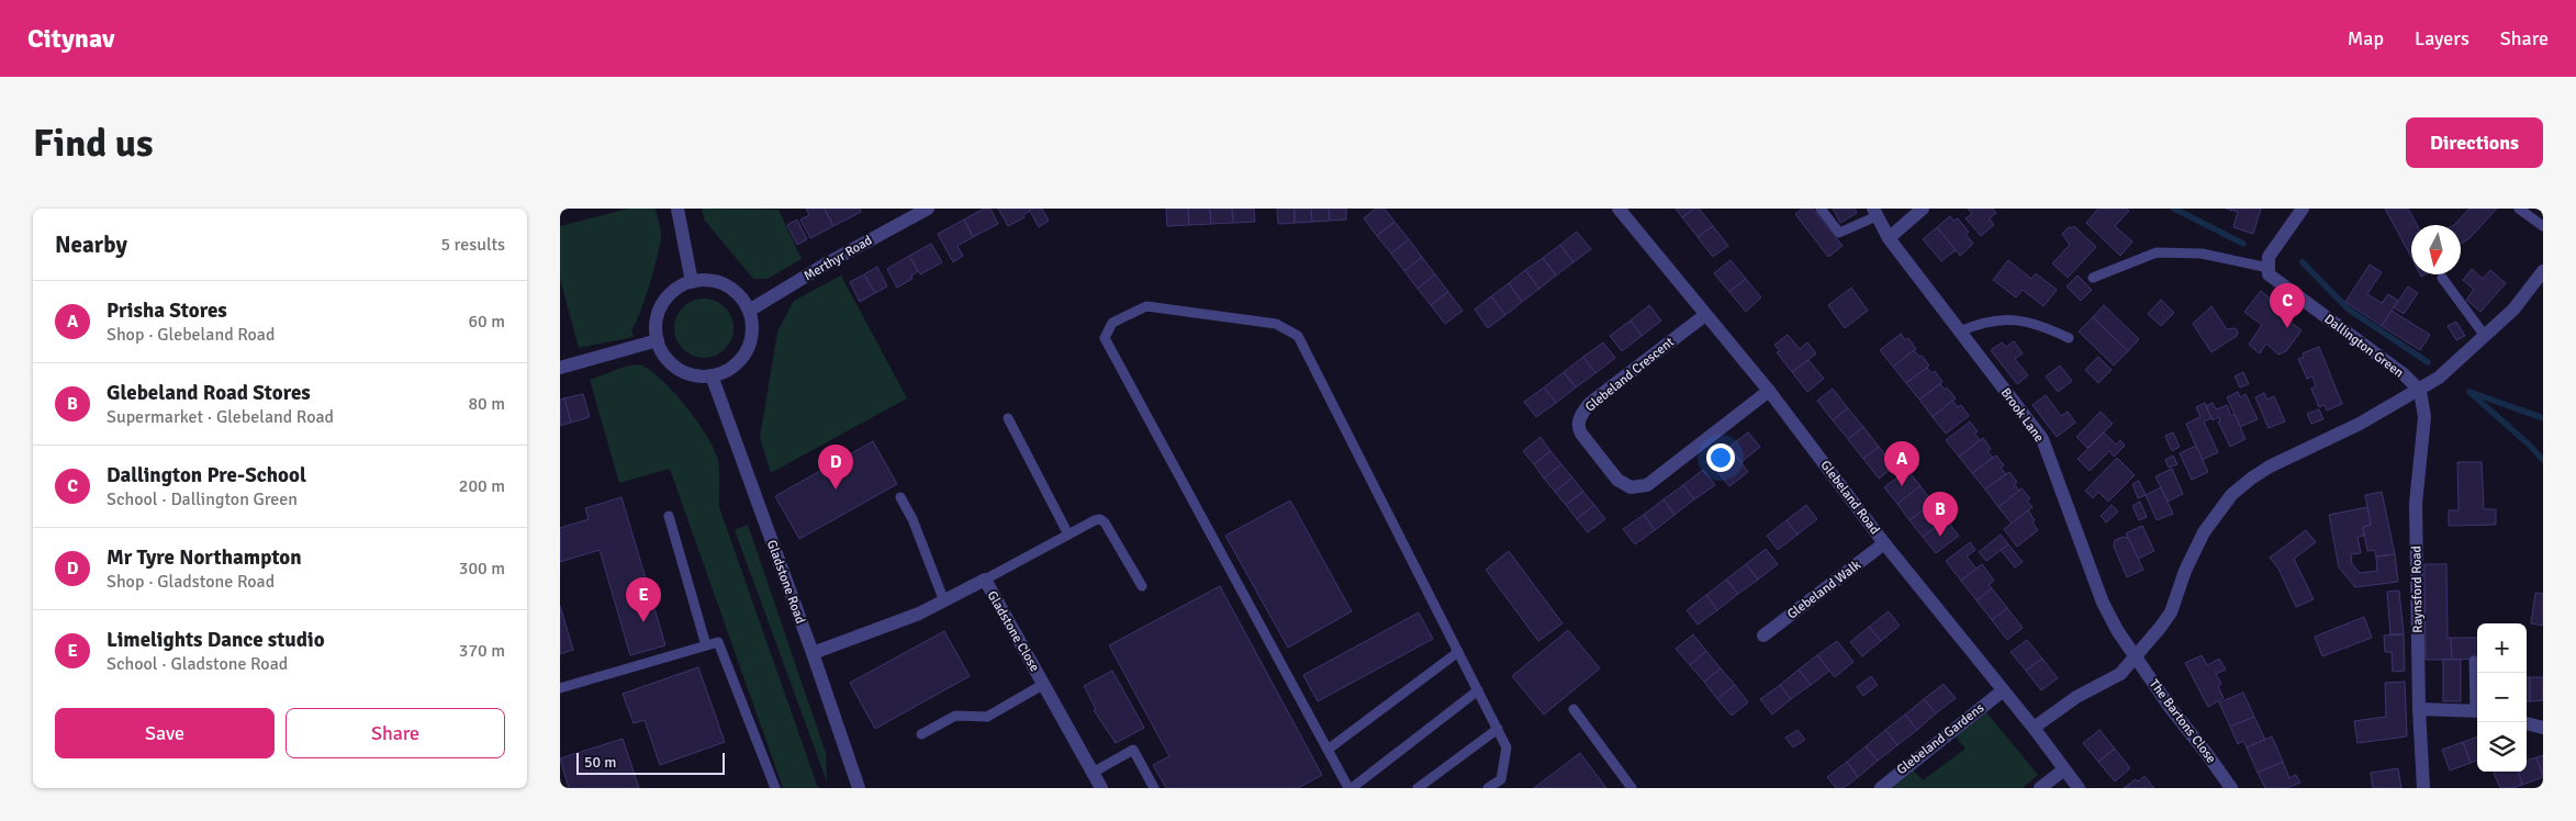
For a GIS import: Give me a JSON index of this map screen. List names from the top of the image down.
{
  "streets": {
    "street": [
      "Merthyr Road",
      "Dallington Green",
      "Glebeland Crescent",
      "Brook Lane",
      "Glebeland Road",
      "Gladstone Road",
      "Glebeland Walk",
      "Raynsford Road",
      "Gladstone Close",
      "The Bartons Close",
      "Glebeland Gardens"
    ]
  },
  "crossings": [
    ["Merthyr Road", "Gladstone Road"],
    ["Dallington Green", "Raynsford Road"],
    ["Glebeland Crescent", "Glebeland Road"],
    ["Brook Lane", "The Bartons Close"],
    ["Glebeland Road", "Glebeland Walk"],
    ["Glebeland Road", "Glebeland Gardens"],
    ["Gladstone Road", "Gladstone Close"]
  ],
  "scale_bar": "50 m",
  "north": "bottom",
  "page": {
    "header": "Citynav",
    "nav": ["Map", "Layers", "Share"],
    "buttons": [
      "Directions",
      ["Save", "Share"]
    ],
    "title": "Find us",
    "heading": ["Nearby", "5 results"],
    "list": [
      {
        "mark": "A",
        "name": "Prisha Stores",
        "note": "Shop · Glebeland Road",
        "value": "60 m"
      },
      {
        "mark": "B",
        "name": "Glebeland Road Stores",
        "note": "Supermarket · Glebeland Road",
        "value": "80 m"
      },
      {
        "mark": "C",
        "name": "Dallington Pre-School",
        "note": "School · Dallington Green",
        "value": "200 m"
      },
      {
        "mark": "D",
        "name": "Mr Tyre Northampton",
        "note": "Shop · Gladstone Road",
        "value": "300 m"
      },
      {
        "mark": "E",
        "name": "Limelights Dance studio",
        "note": "School · Gladstone Road",
        "value": "370 m"
      }
    ],
    "pins": [
      "C",
      "A",
      "D",
      "B",
      "E"
    ],
    "map_buttons": ["+", "−"],
    "scale": "50 m"
  }
}
